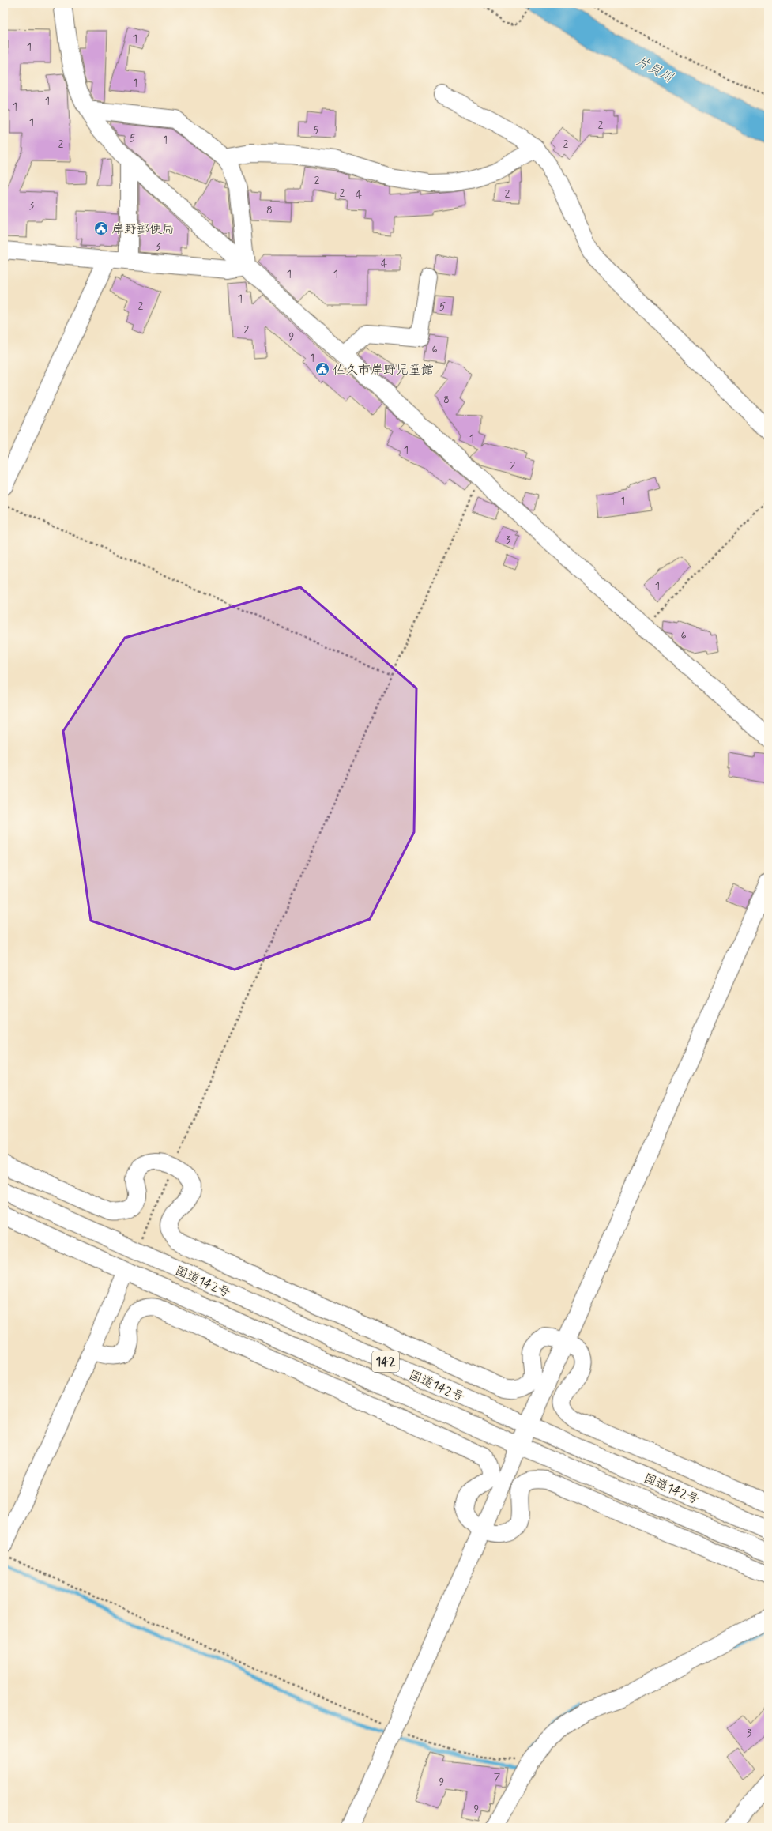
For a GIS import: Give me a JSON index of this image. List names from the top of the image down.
{
  "streets": {
    "main road": ["国道142号", "142"]
  },
  "water": ["片貝川"],
  "places": {
    "public building": ["岸野郵便局", "佐久市岸野児童館"]
  },
  "house_numbers": [
    "1",
    "1",
    "1",
    "1",
    "1",
    "1",
    "2",
    "5",
    "5",
    "1",
    "2",
    "2",
    "2",
    "2",
    "2",
    "4",
    "3",
    "8",
    "3",
    "4",
    "1",
    "1",
    "1",
    "2",
    "5",
    "2",
    "9",
    "6",
    "1",
    "8",
    "1",
    "1",
    "2",
    "1",
    "3",
    "1",
    "6",
    "3",
    "7",
    "9",
    "9"
  ]
}
